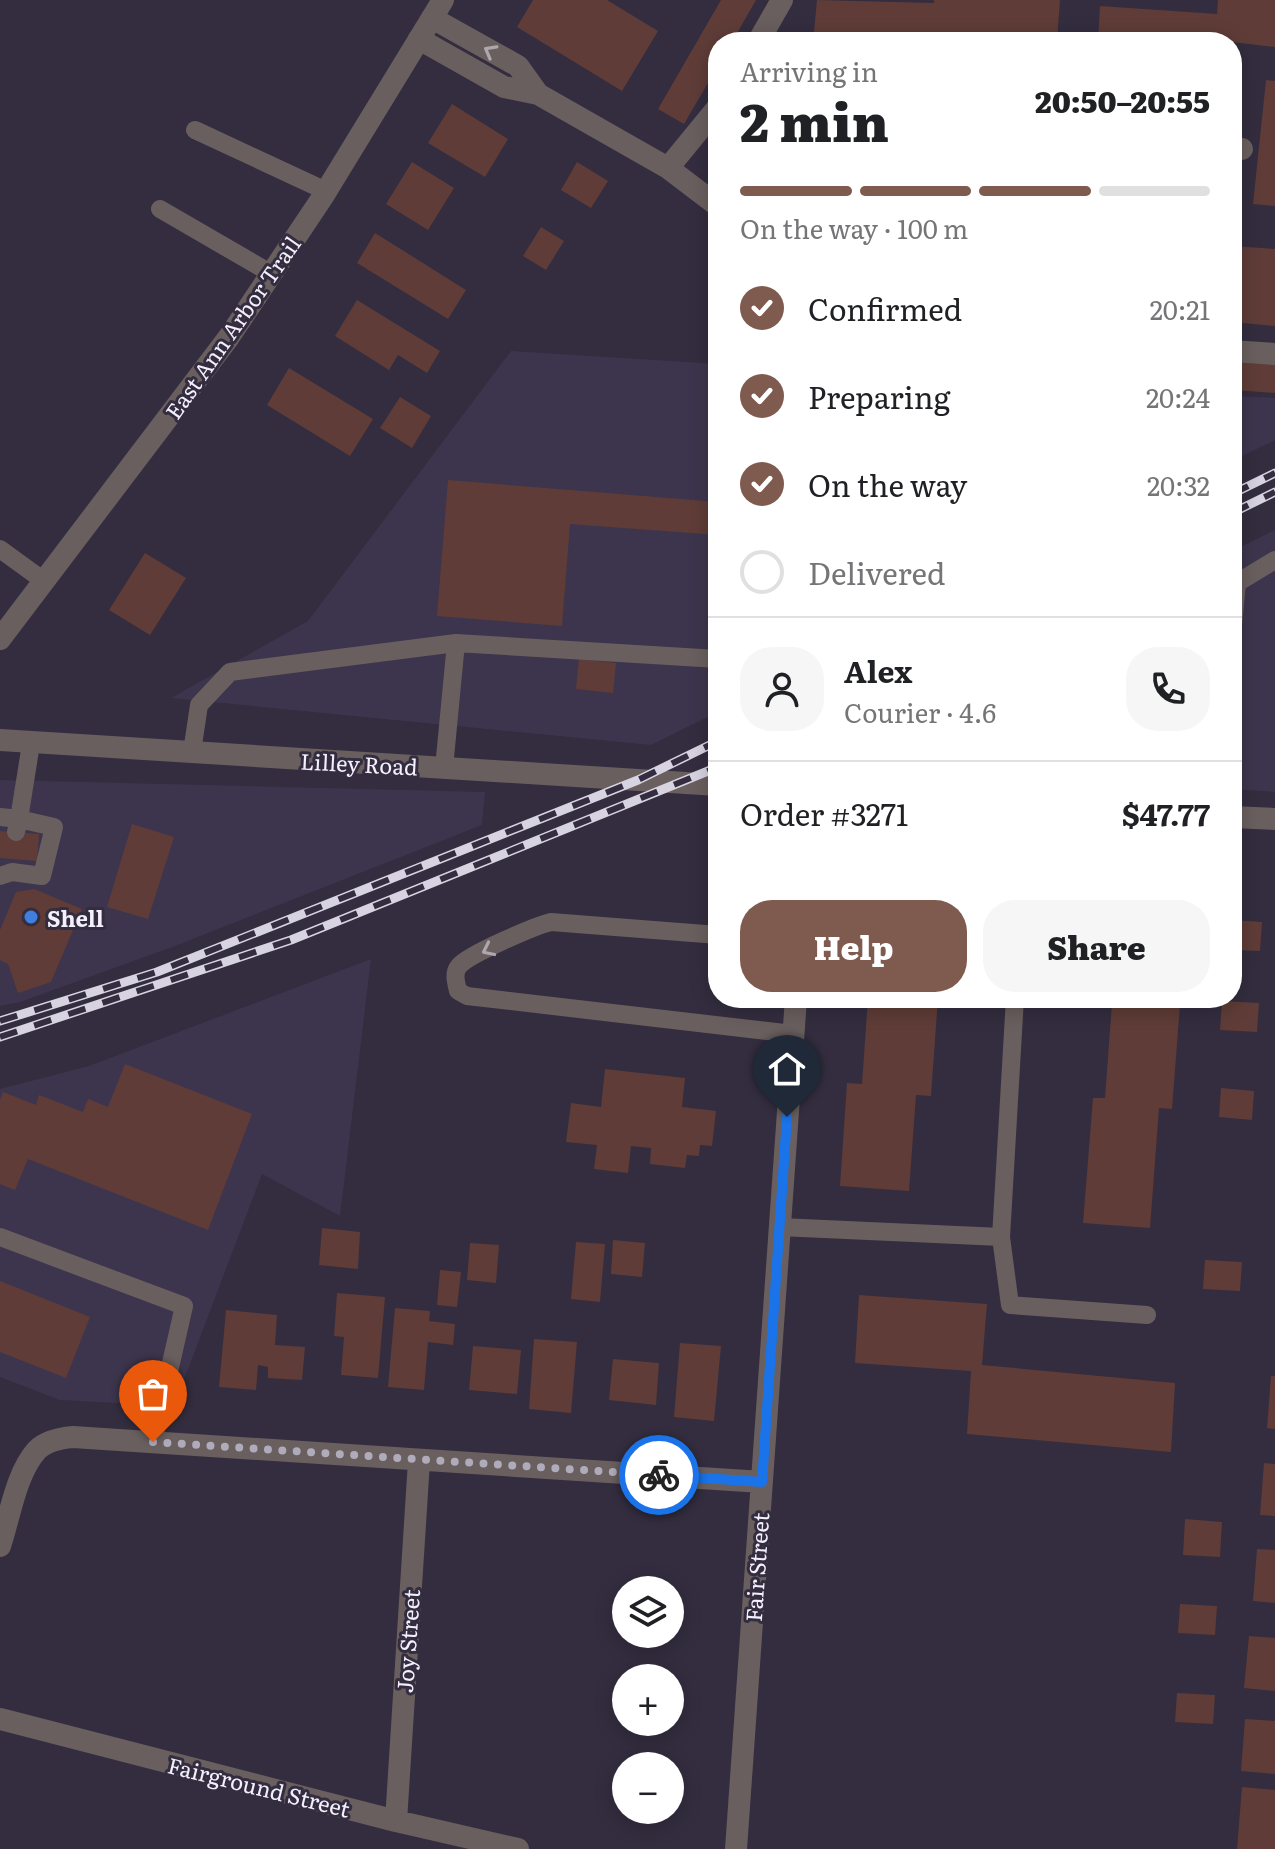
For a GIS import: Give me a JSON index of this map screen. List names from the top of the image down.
{
  "streets": {
    "street": [
      "East Ann Arbor Trail",
      "Lilley Road",
      "Fair Street",
      "Joy Street",
      "Fairground Street"
    ]
  },
  "crossings": [
    ["Joy Street", "Fairground Street"]
  ],
  "places": ["Shell"],
  "page": {
    "heading": ["2 min", "Arriving in", "20:50–20:55"],
    "panel": [
      "Alex",
      "Courier · 4.6",
      "Order #3271",
      "$47.77"
    ],
    "bar": "On the way · 100 m",
    "list": [
      ["Confirmed", "20:21"],
      ["Preparing", "20:24"],
      ["On the way", "20:32"],
      "Delivered"
    ],
    "buttons": ["Help", "Share"],
    "map_buttons": ["+", "−"]
  }
}
